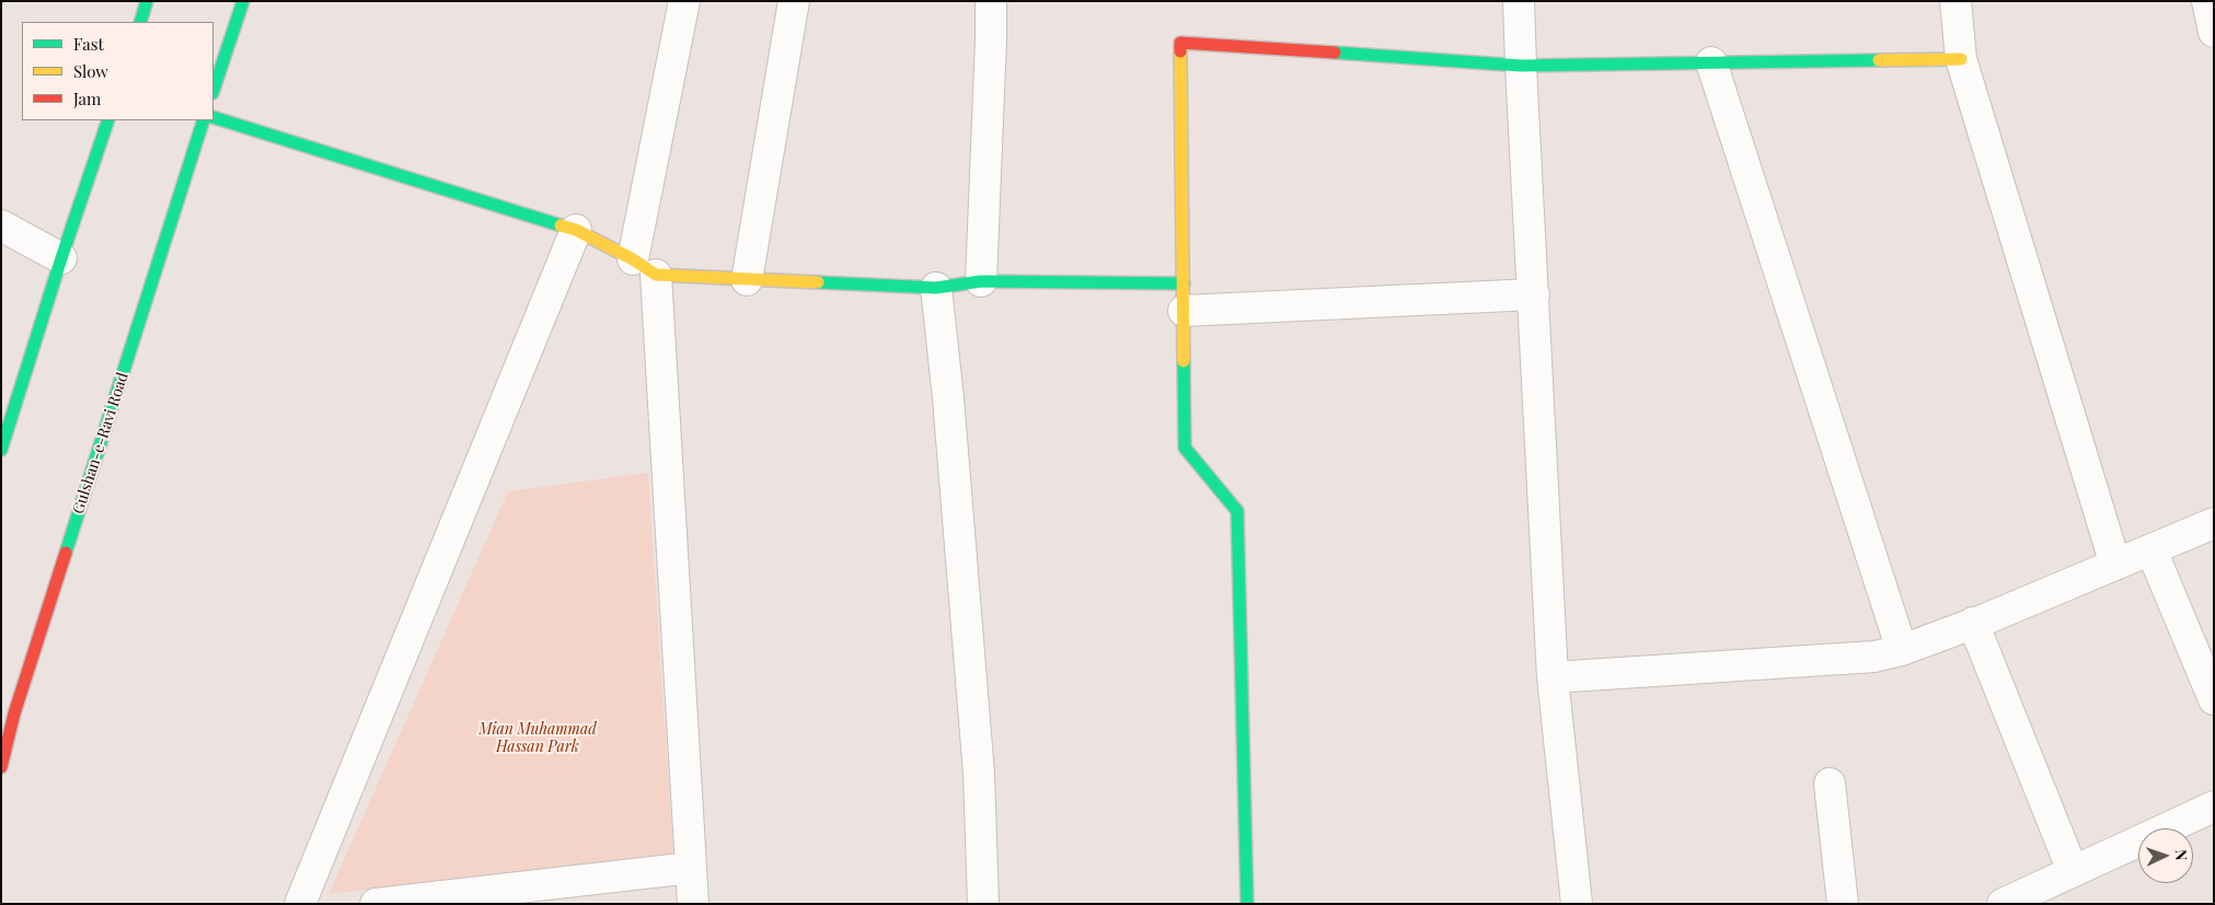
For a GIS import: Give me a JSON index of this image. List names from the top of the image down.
{
  "streets": {
    "street": ["Gulshan-e-Ravi Road"]
  },
  "parks": ["Mian Muhammad Hassan Park"],
  "legend": ["Fast", "Slow", "Jam"],
  "north": "right"
}
